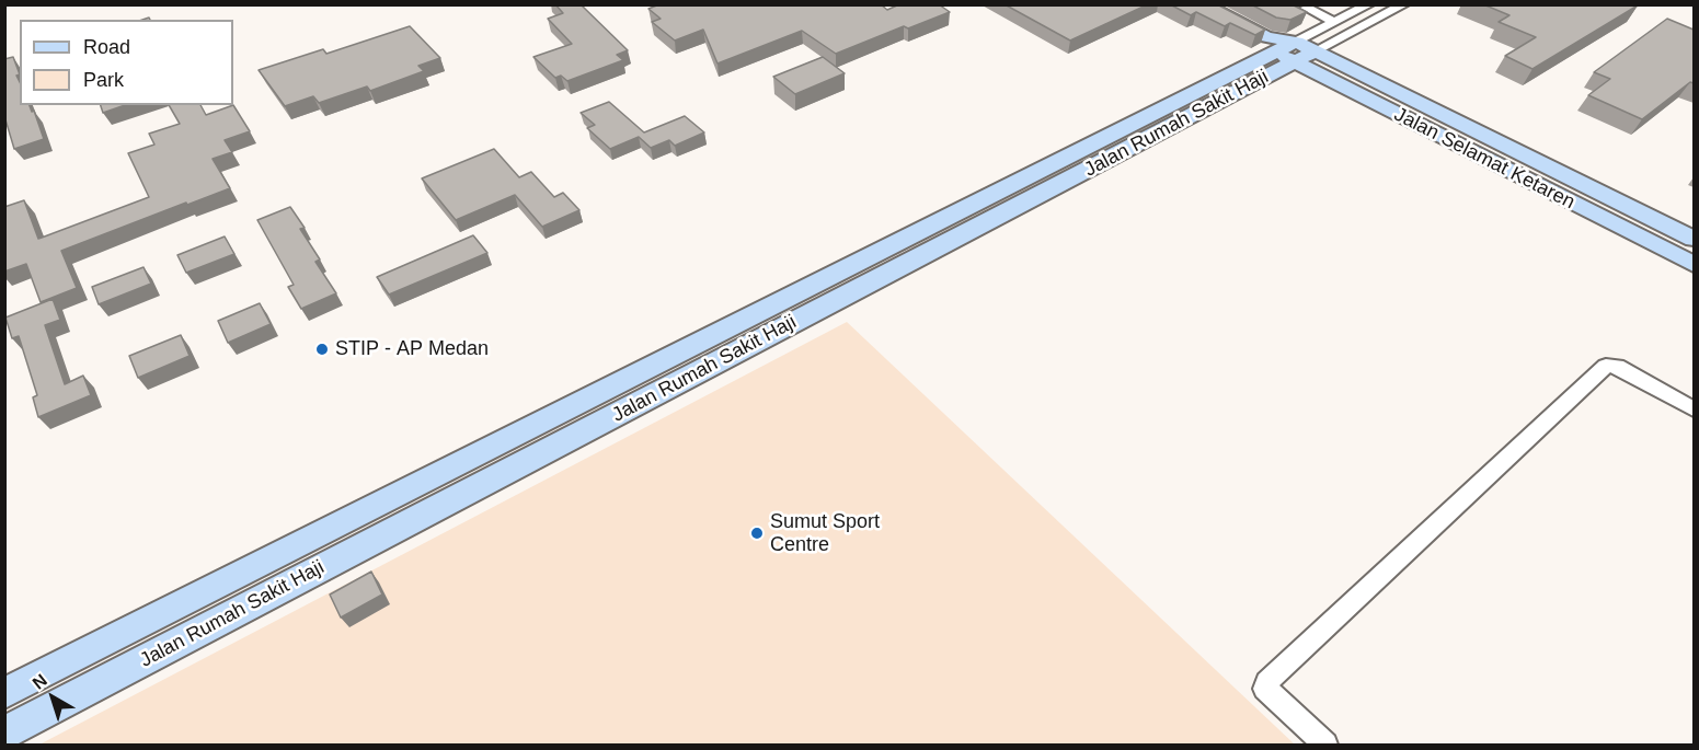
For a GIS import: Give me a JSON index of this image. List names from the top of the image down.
{
  "streets": {
    "street": ["Jalan Rumah Sakit Haji", "Jalan Selamat Ketaren"]
  },
  "crossings": [
    ["Jalan Rumah Sakit Haji", "Jalan Selamat Ketaren"]
  ],
  "places": ["STIP - AP Medan", "Sumut Sport Centre"],
  "legend": ["Road", "Park"],
  "north": "top left"
}
